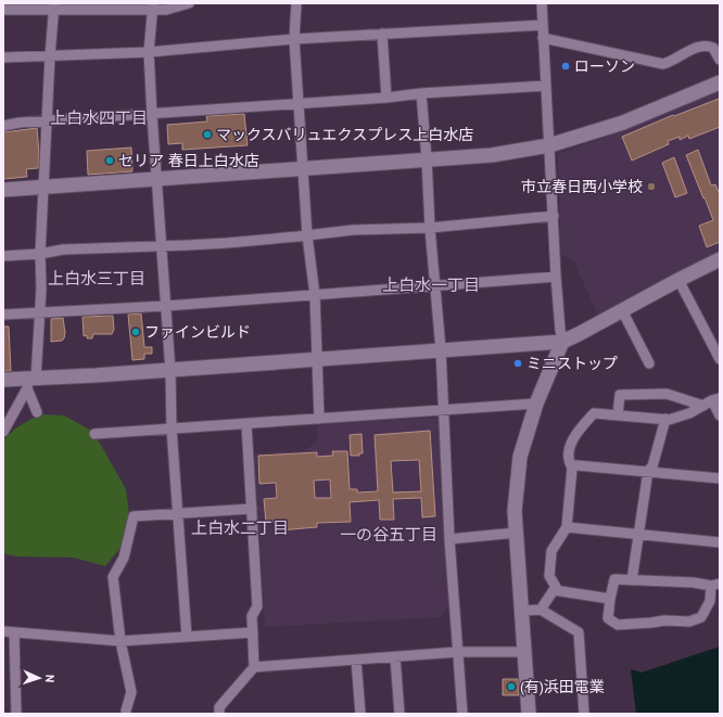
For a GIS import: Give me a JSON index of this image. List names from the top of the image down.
{
  "districts": [
    "上白水四丁目",
    "上白水三丁目",
    "上白水一丁目",
    "上白水二丁目",
    "一の谷五丁目"
  ],
  "places": [
    "ローソン",
    "マックスバリュエクスプレス上白水店",
    "セリア 春日上白水店",
    "市立春日西小学校",
    "ファインビルド",
    "ミニストップ",
    "(有)浜田電業"
  ],
  "north": "right"
}
